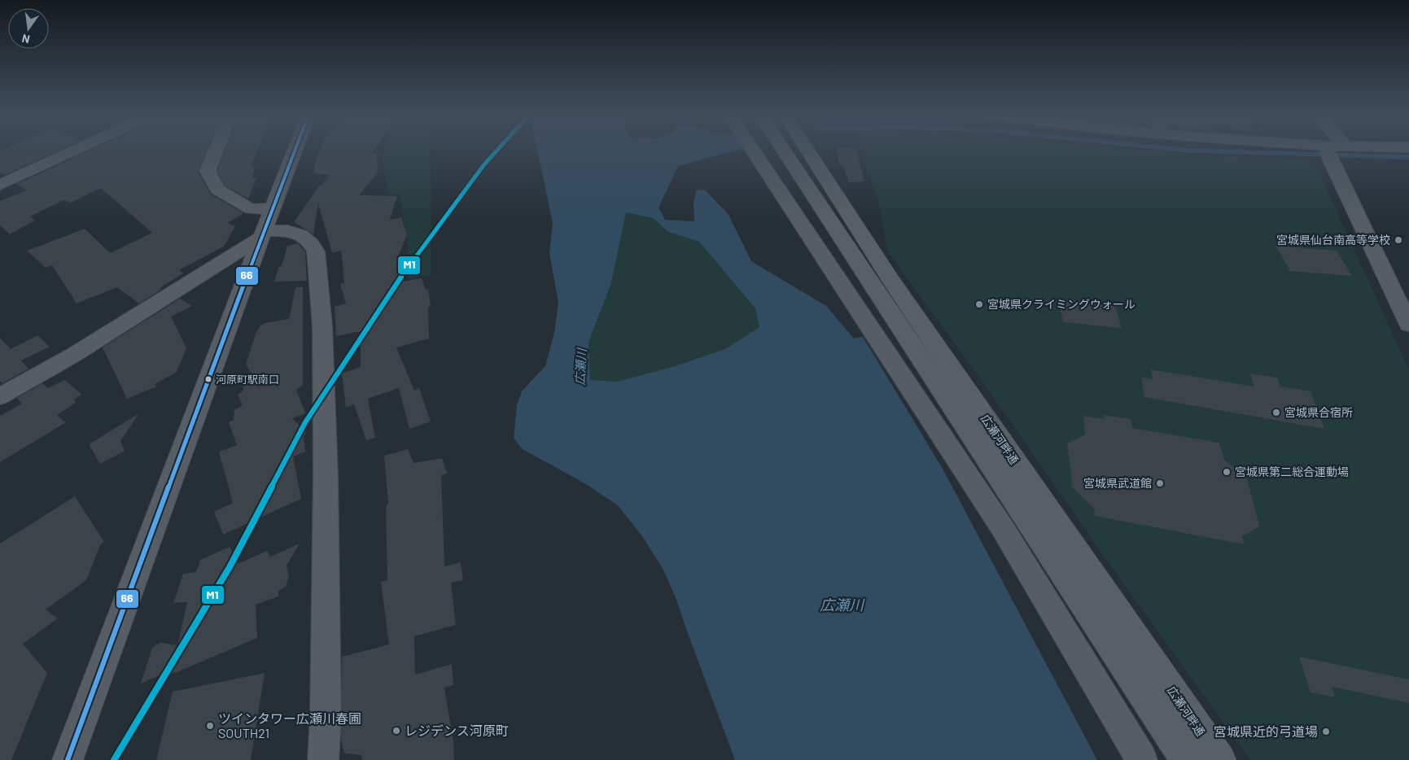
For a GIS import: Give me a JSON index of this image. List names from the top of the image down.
{
  "streets": {
    "main road": ["広瀬河畔通"]
  },
  "water": ["広瀬川"],
  "places": [
    "宮城県仙台南高等学校",
    "宮城県クライミングウォール",
    "河原町駅南口",
    "宮城県合宿所",
    "宮城県第二総合運動場",
    "宮城県武道館",
    "ツインタワー広瀬川春圃 SOUTH21",
    "レジデンス河原町",
    "宮城県近的弓道場"
  ],
  "lines": ["transit line M1", "transit line 66"],
  "north": "bottom"
}
